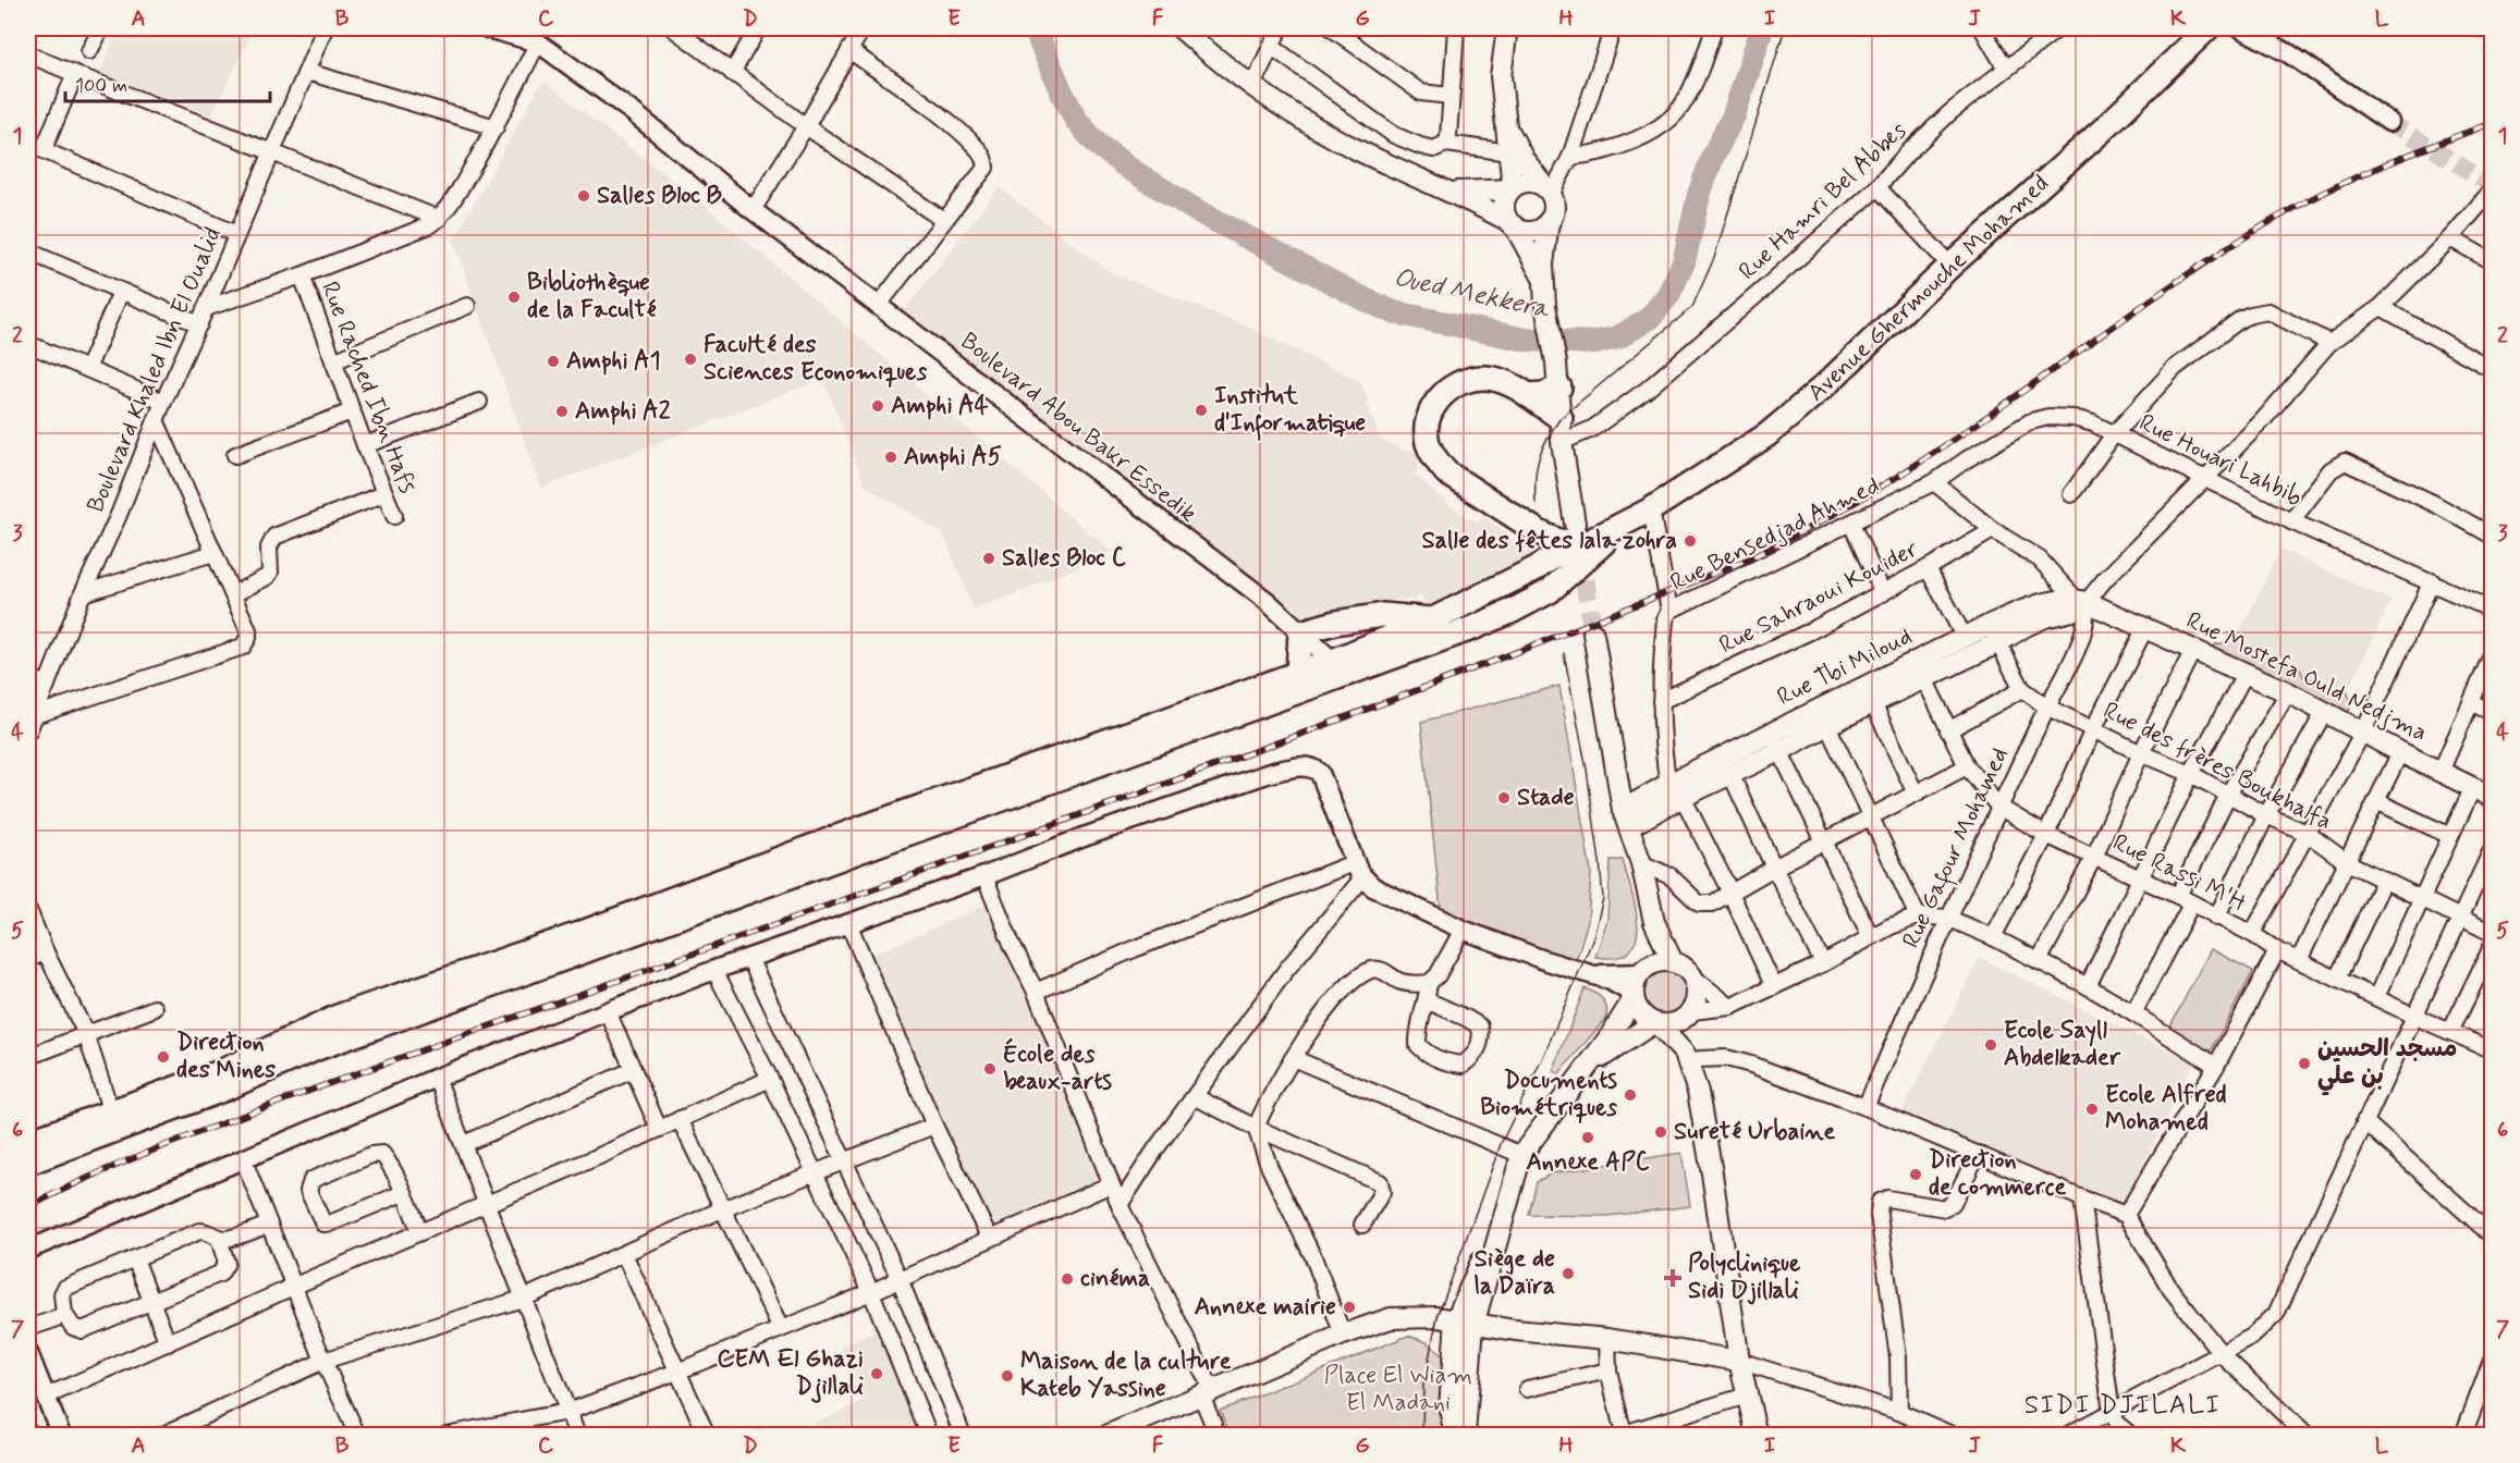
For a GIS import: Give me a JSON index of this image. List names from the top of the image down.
{
  "streets": {
    "main road": ["Avenue Ghermouche Mohamed", "Rue Tbi Miloud", "Rue Mostefa Ould Nedjma"],
    "street": [
      "Rue Hamri Bel Abbes",
      "Boulevard Khaled Ibn El Oualid",
      "Rue Rached Ibn Hafs",
      "Boulevard Abou Bakr Essedik",
      "Rue Houari Lahbib",
      "Rue Bensedjad Ahmed",
      "Rue Sahraoui Kouider",
      "Rue des frères Boukhalfa",
      "Rue Gafour Mohamed",
      "Rue Rassi M'H"
    ]
  },
  "crossings": [
    ["Rue Houari Lahbib", "Rue Bensedjad Ahmed"],
    ["Rue Bensedjad Ahmed", "Rue Sahraoui Kouider"],
    ["Rue Bensedjad Ahmed", "Rue Tbi Miloud"],
    ["Rue Tbi Miloud", "Rue Mostefa Ould Nedjma"],
    ["Rue Tbi Miloud", "Rue des frères Boukhalfa"],
    ["Rue Tbi Miloud", "Rue Gafour Mohamed"],
    ["Rue Tbi Miloud", "Rue Rassi M'H"],
    ["Rue Mostefa Ould Nedjma", "Rue Gafour Mohamed"],
    ["Rue des frères Boukhalfa", "Rue Gafour Mohamed"],
    ["Rue Gafour Mohamed", "Rue Rassi M'H"]
  ],
  "districts": ["SIDI DJILALI"],
  "water": ["Oued Mekkera"],
  "parks": ["Place El Wiam El Madani"],
  "places": {
    "other": [
      "Salles Bloc B",
      "Bibliothèque de la Faculté",
      "Faculté des Sciences Economiques",
      "Amphi A1",
      "Amphi A4",
      "Institut d'Informatique",
      "Amphi A2",
      "Amphi A5",
      "Salle des fêtes lala zohra",
      "Salles Bloc C",
      "Stade",
      "Ecole Sayll Abdelkader",
      "Direction des Mines",
      "مسجد الحسين بن علي",
      "École des beaux-arts",
      "Documents Biométriques",
      "Ecole Alfred Mohamed",
      "Sureté Urbaine",
      "Annexe APC",
      "Direction de commerce",
      "Siège de la Daïra",
      "cinéma",
      "Annexe mairie",
      "CEM El Ghazi Djillali",
      "Maison de la culture Kateb Yassine"
    ],
    "health": ["Polyclinique Sidi Djillali"]
  },
  "scale_bar": "100 m",
  "grid": {
    "columns": [
      "A",
      "B",
      "C",
      "D",
      "E",
      "F",
      "G",
      "H",
      "I",
      "J",
      "K",
      "L"
    ],
    "rows": [
      "1",
      "2",
      "3",
      "4",
      "5",
      "6",
      "7"
    ]
  }
}
